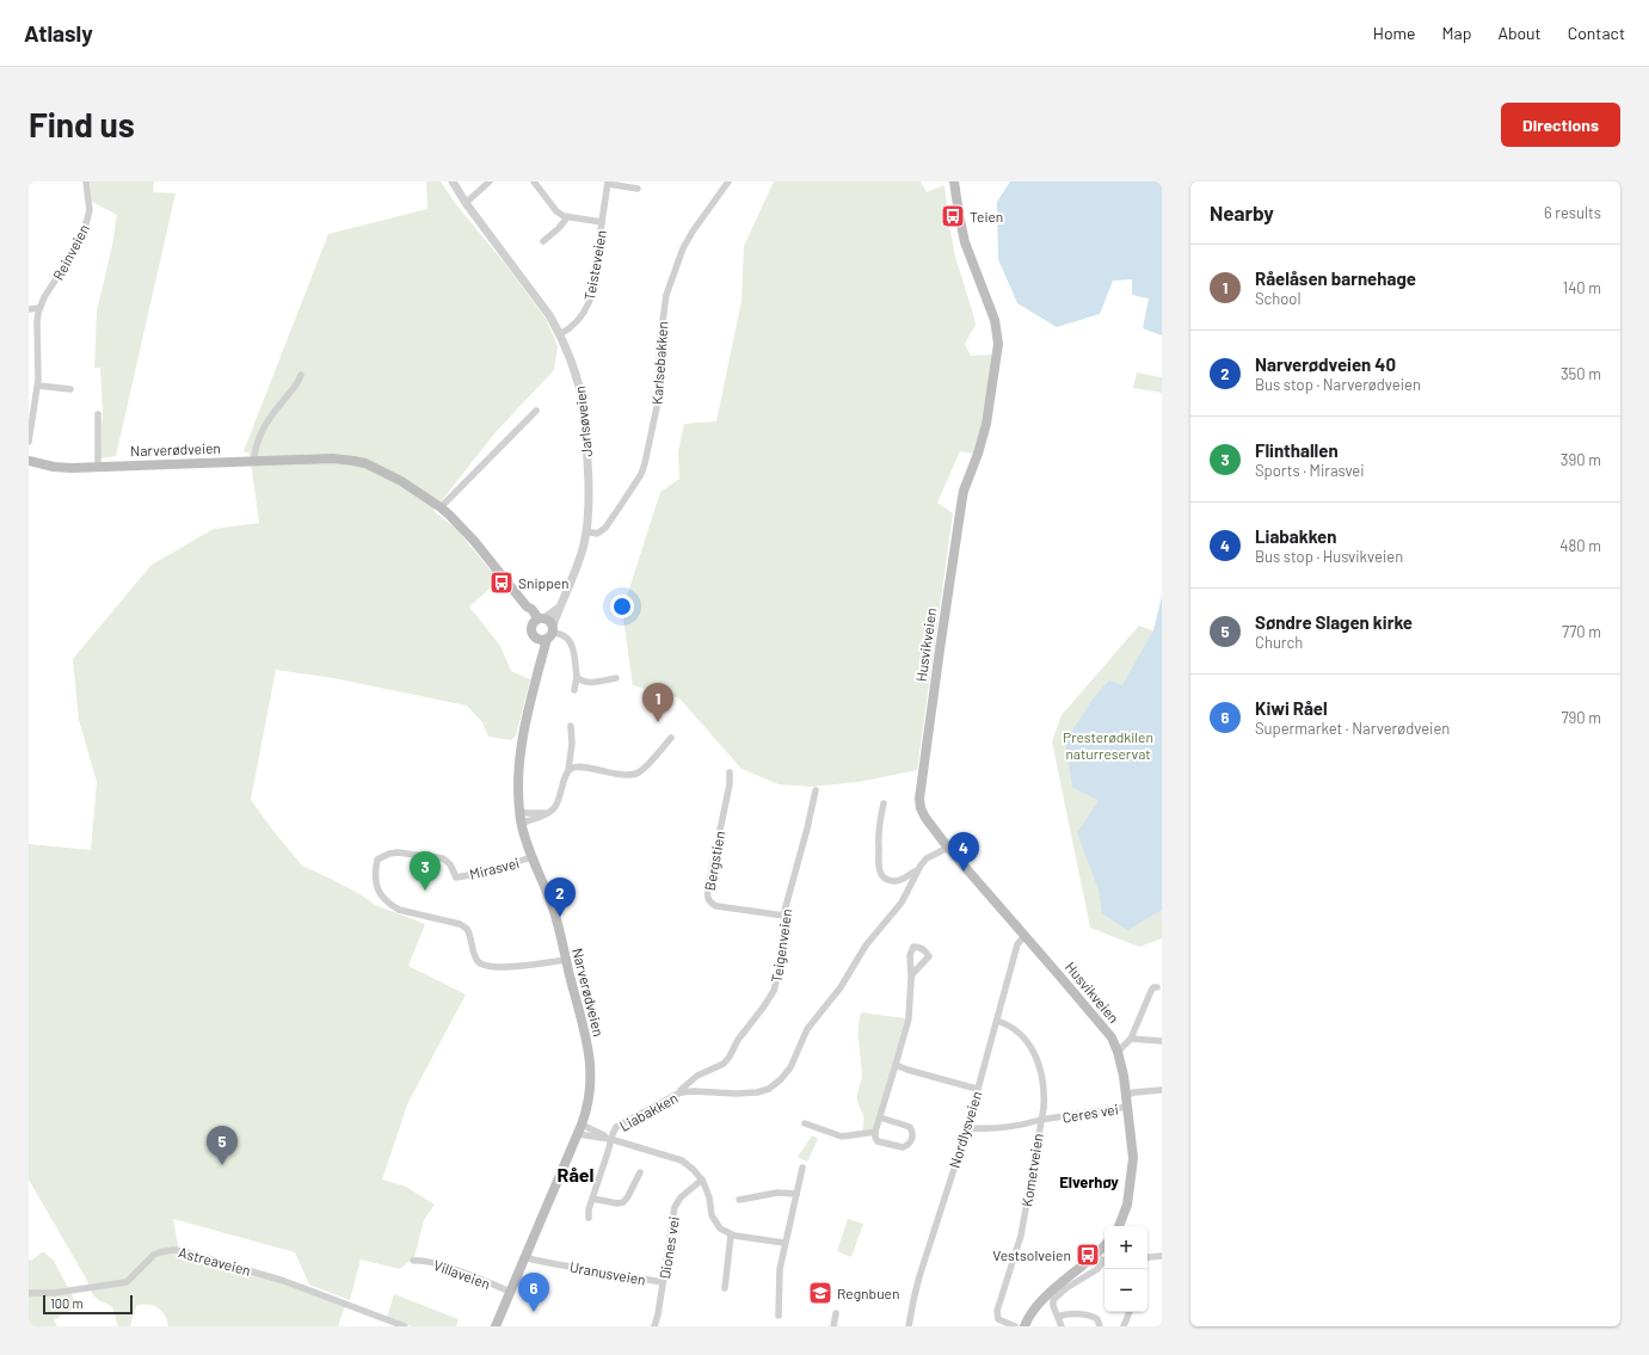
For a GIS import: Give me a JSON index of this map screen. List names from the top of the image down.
{
  "streets": {
    "main road": ["Narverødveien", "Husvikveien"],
    "street": [
      "Reinveien",
      "Teisteveien",
      "Karlsebakken",
      "Jarlsøveien",
      "Bergstien",
      "Mirasvei",
      "Teigenveien",
      "Liabakken",
      "Ceres vei",
      "Nordlysveien",
      "Kometveien",
      "Diones vei",
      "Astreaveien",
      "Uranusveien",
      "Villaveien"
    ]
  },
  "crossings": [
    ["Teisteveien", "Jarlsøveien"],
    ["Karlsebakken", "Jarlsøveien"],
    ["Jarlsøveien", "Narverødveien"],
    ["Narverødveien", "Mirasvei"],
    ["Narverødveien", "Liabakken"],
    ["Narverødveien", "Uranusveien"],
    ["Narverødveien", "Villaveien"],
    ["Husvikveien", "Liabakken"],
    ["Husvikveien", "Ceres vei"],
    ["Husvikveien", "Nordlysveien"],
    ["Bergstien", "Teigenveien"],
    ["Teigenveien", "Liabakken"],
    ["Ceres vei", "Nordlysveien"],
    ["Ceres vei", "Kometveien"],
    ["Nordlysveien", "Kometveien"],
    ["Diones vei", "Uranusveien"]
  ],
  "districts": ["Råel", "Elverhøy"],
  "parks": ["Presterødkilen naturreservat"],
  "places": {
    "bus stop": ["Teien", "Snippen", "Vestsolveien"],
    "school or university": ["Regnbuen"]
  },
  "scale_bar": "100 m",
  "page": {
    "header": "Atlasly",
    "nav": [
      "Home",
      "Map",
      "About",
      "Contact"
    ],
    "buttons": "Directions",
    "title": "Find us",
    "heading": ["Nearby", "6 results"],
    "list": [
      {
        "mark": "1",
        "name": "Råelåsen barnehage",
        "note": "School",
        "value": "140 m"
      },
      {
        "mark": "2",
        "name": "Narverødveien 40",
        "note": "Bus stop · Narverødveien",
        "value": "350 m"
      },
      {
        "mark": "3",
        "name": "Flinthallen",
        "note": "Sports · Mirasvei",
        "value": "390 m"
      },
      {
        "mark": "4",
        "name": "Liabakken",
        "note": "Bus stop · Husvikveien",
        "value": "480 m"
      },
      {
        "mark": "5",
        "name": "Søndre Slagen kirke",
        "note": "Church",
        "value": "770 m"
      },
      {
        "mark": "6",
        "name": "Kiwi Råel",
        "note": "Supermarket · Narverødveien",
        "value": "790 m"
      }
    ],
    "pins": [
      "1",
      "4",
      "3",
      "2",
      "5",
      "6"
    ],
    "map_buttons": ["+", "−"],
    "scale": "100 m"
  }
}
